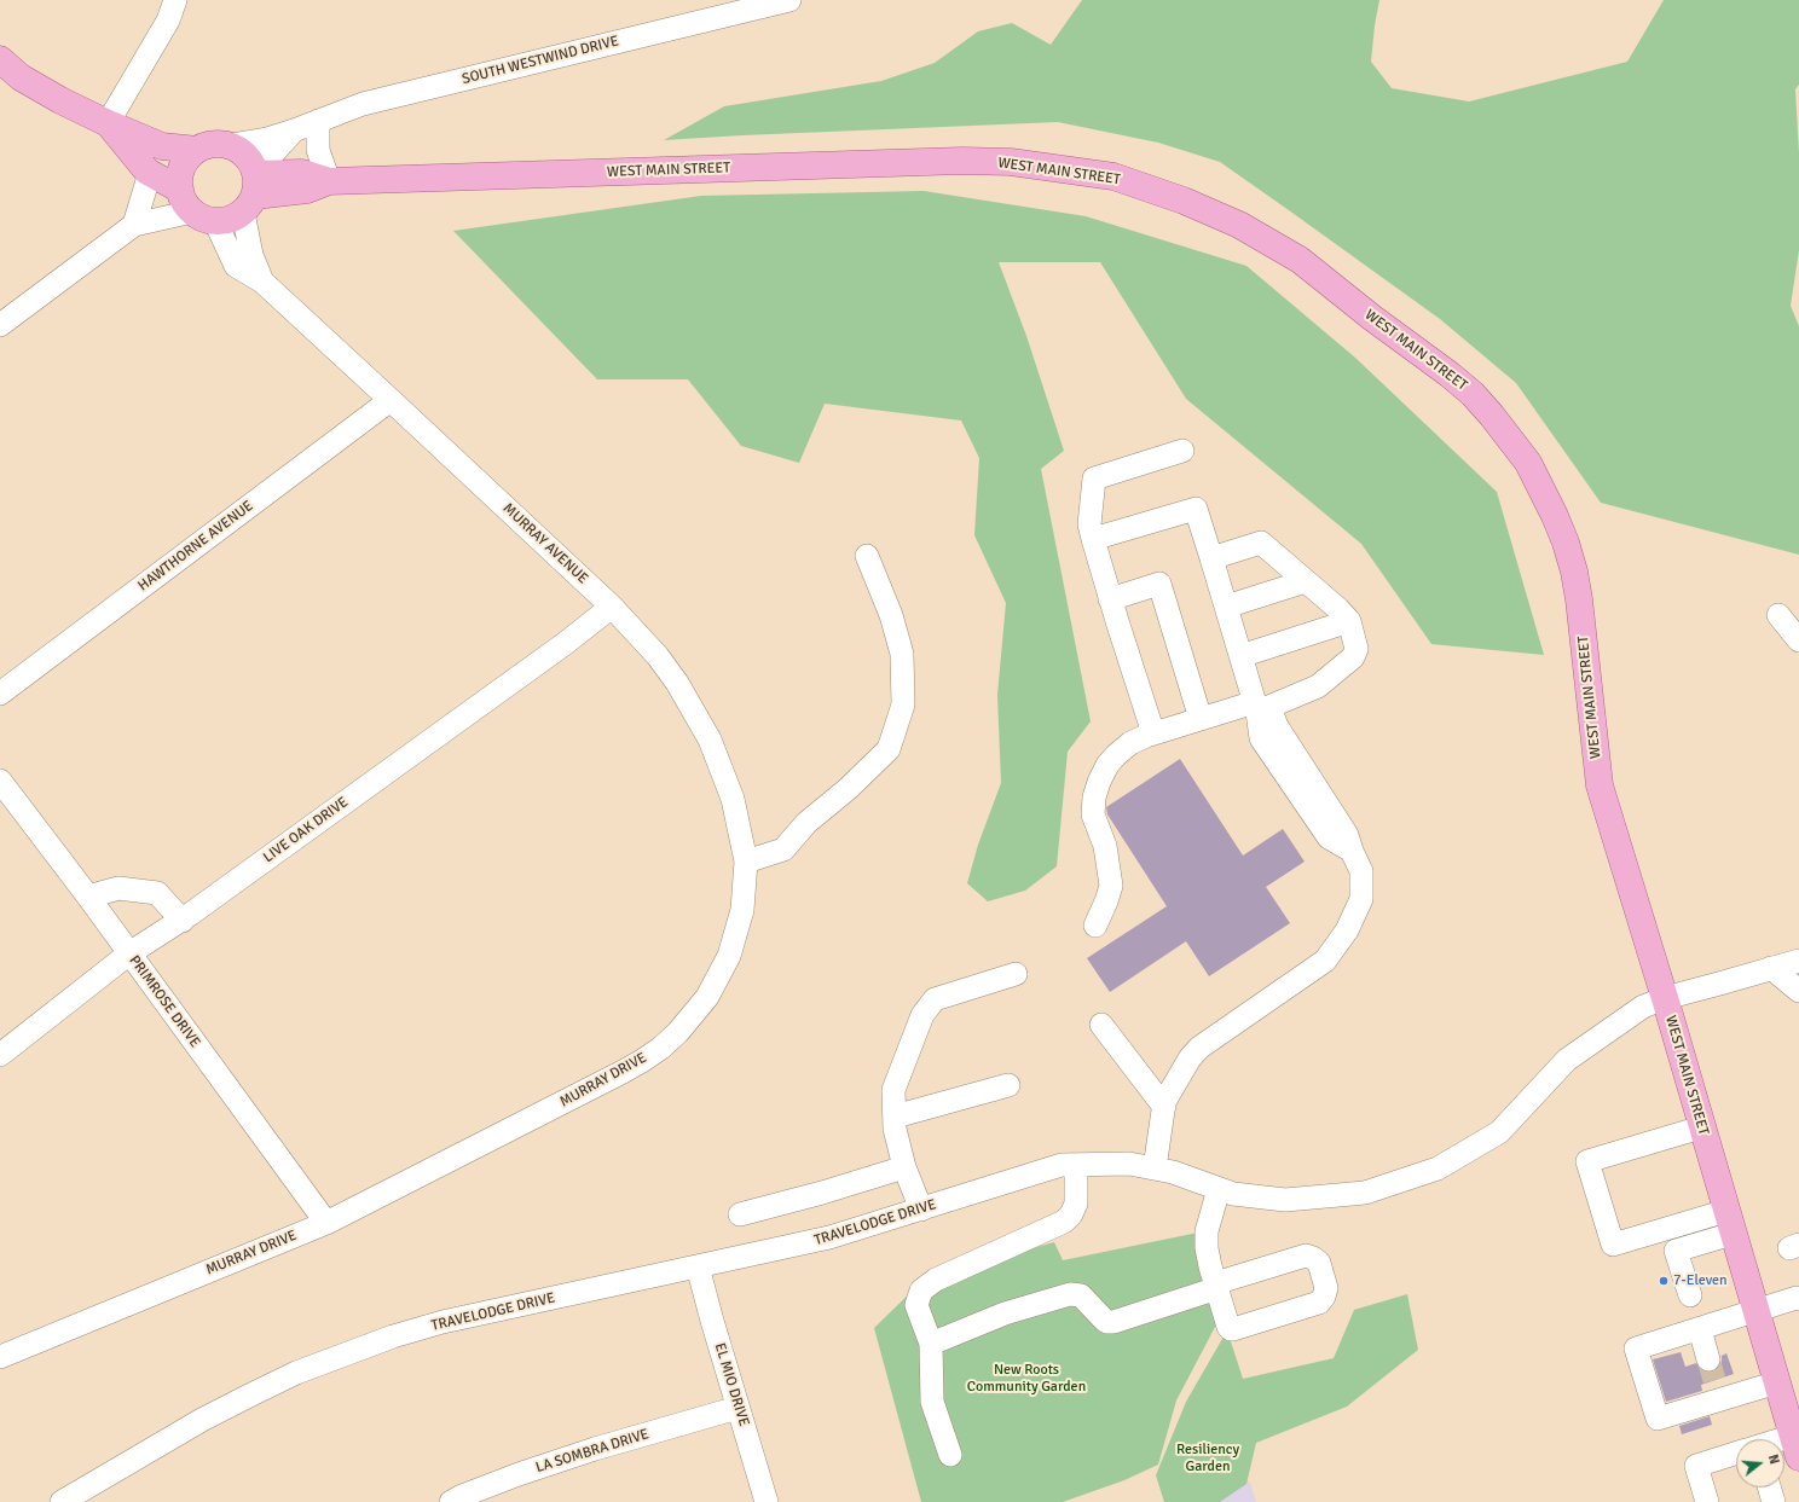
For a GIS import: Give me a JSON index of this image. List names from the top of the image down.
{
  "streets": {
    "main road": ["WEST MAIN STREET", "MURRAY AVENUE"],
    "street": [
      "SOUTH WESTWIND DRIVE",
      "HAWTHORNE AVENUE",
      "LIVE OAK DRIVE",
      "PRIMROSE DRIVE",
      "MURRAY DRIVE",
      "TRAVELODGE DRIVE",
      "EL MIO DRIVE",
      "LA SOMBRA DRIVE"
    ]
  },
  "crossings": [
    ["SOUTH WESTWIND DRIVE", "WEST MAIN STREET"],
    ["SOUTH WESTWIND DRIVE", "MURRAY AVENUE"],
    ["WEST MAIN STREET", "MURRAY AVENUE"],
    ["WEST MAIN STREET", "TRAVELODGE DRIVE"],
    ["MURRAY AVENUE", "HAWTHORNE AVENUE"],
    ["MURRAY AVENUE", "LIVE OAK DRIVE"],
    ["MURRAY AVENUE", "MURRAY DRIVE"],
    ["LIVE OAK DRIVE", "PRIMROSE DRIVE"],
    ["PRIMROSE DRIVE", "MURRAY DRIVE"],
    ["TRAVELODGE DRIVE", "EL MIO DRIVE"],
    ["EL MIO DRIVE", "LA SOMBRA DRIVE"]
  ],
  "parks": ["New Roots Community Garden", "Resiliency Garden"],
  "places": ["7-Eleven"],
  "north": "right"
}
